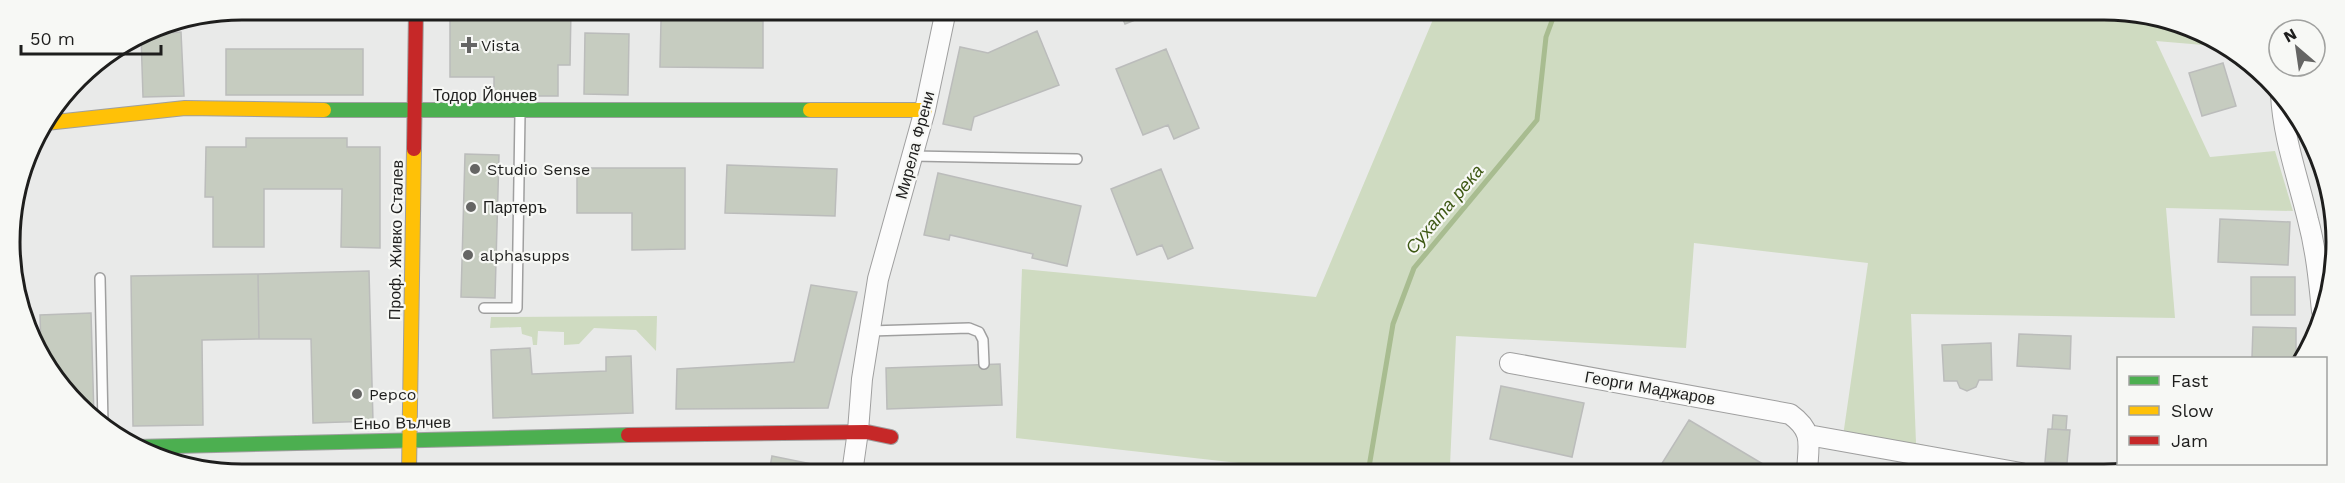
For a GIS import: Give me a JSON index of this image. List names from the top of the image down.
{
  "streets": {
    "street": [
      "Тодор Йончев",
      "Мирела Френи",
      "Проф. Живко Сталев",
      "Георги Маджаров",
      "Еньо Вълчев"
    ]
  },
  "crossings": [
    ["Тодор Йончев", "Мирела Френи"],
    ["Тодор Йончев", "Проф. Живко Сталев"],
    ["Мирела Френи", "Еньо Вълчев"],
    ["Проф. Живко Сталев", "Еньо Вълчев"]
  ],
  "water": ["Сухата река"],
  "places": {
    "health": ["Vista"],
    "other": [
      "Studio Sense",
      "Партеръ",
      "alphasupps",
      "Pepco"
    ]
  },
  "legend": ["Fast", "Slow", "Jam"],
  "scale_bar": "50 m",
  "north": "top left"
}
